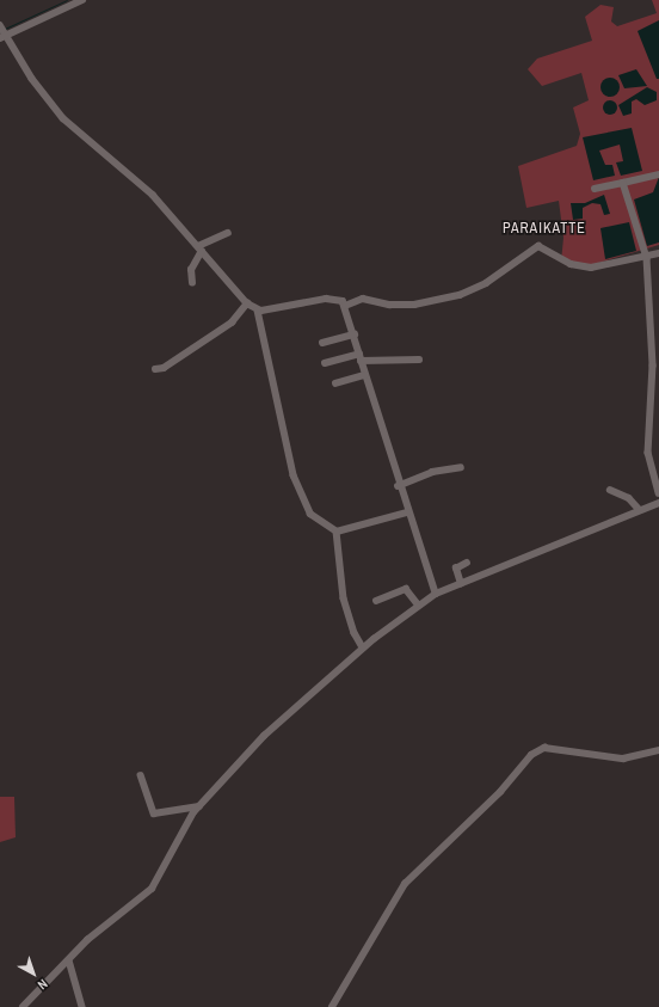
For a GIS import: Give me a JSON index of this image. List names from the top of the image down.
{
  "districts": ["PARAIKATTE"],
  "north": "bottom right"
}
